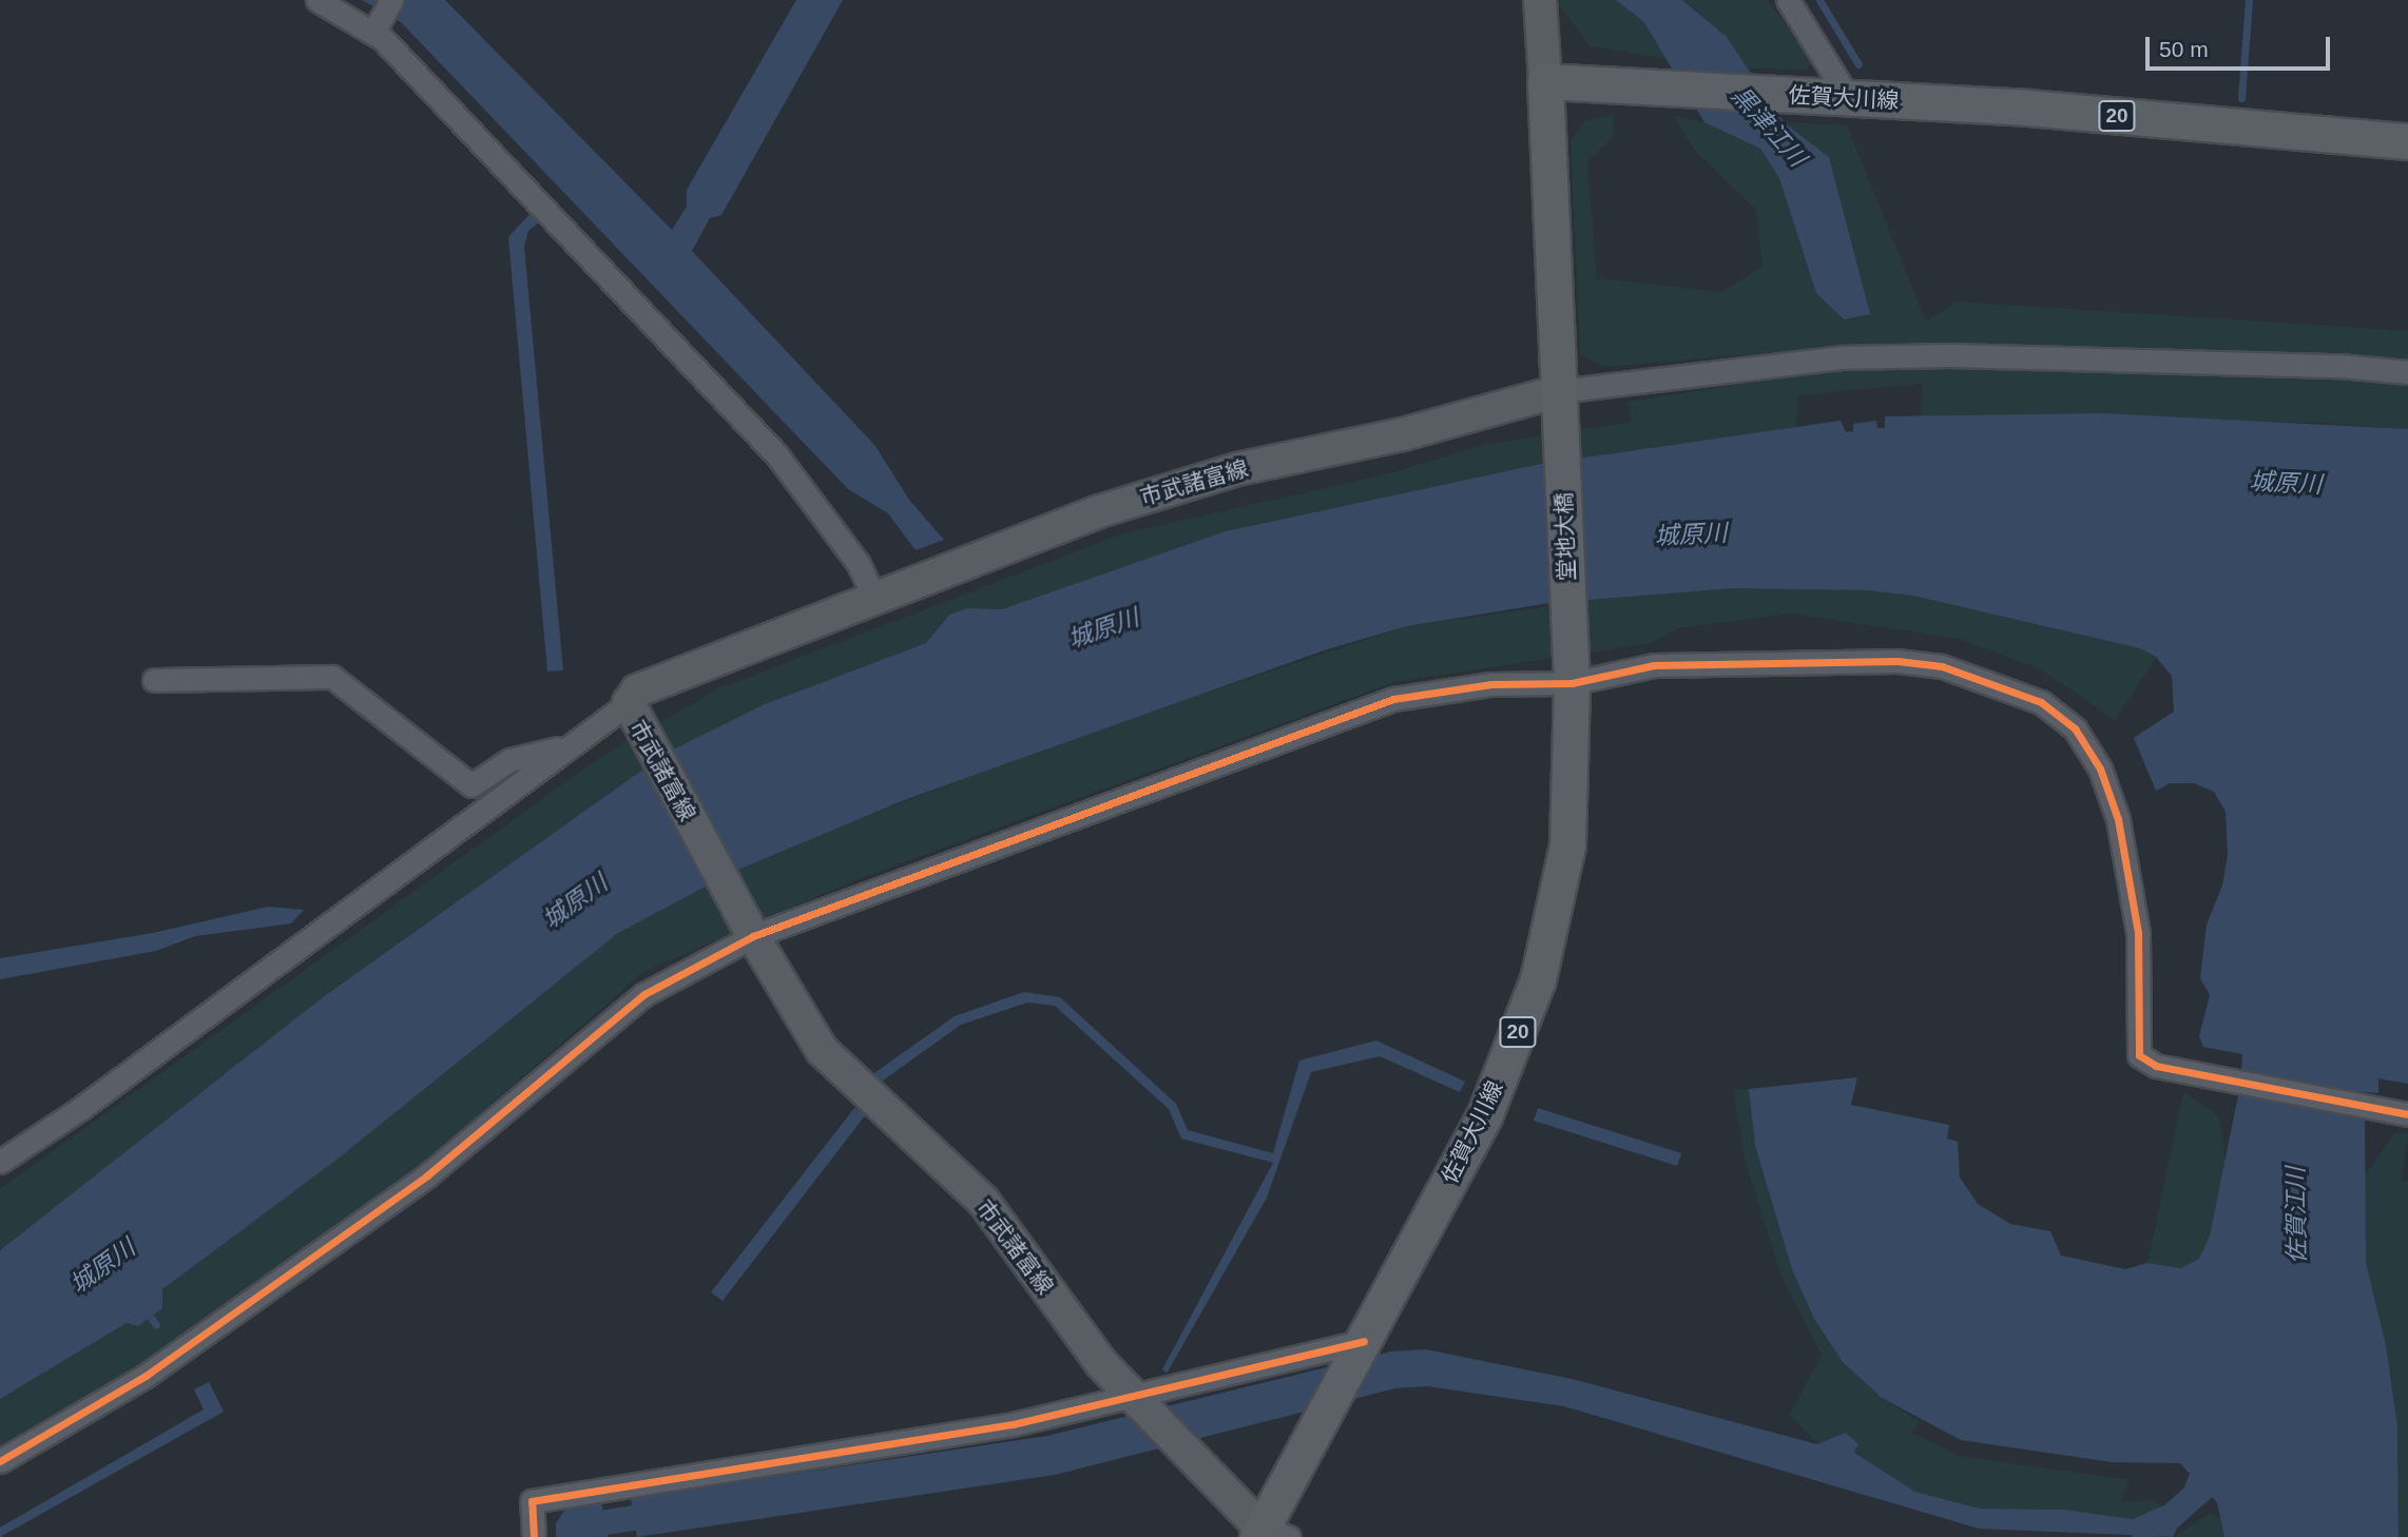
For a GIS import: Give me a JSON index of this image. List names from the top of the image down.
{
  "streets": {
    "main road": [
      "佐賀大川線",
      "20",
      "市武諸富線",
      "堂地大橋"
    ]
  },
  "crossings": [
    ["佐賀大川線", "20"],
    ["佐賀大川線", "堂地大橋"],
    ["20", "市武諸富線"],
    ["20", "堂地大橋"],
    ["市武諸富線", "堂地大橋"]
  ],
  "water": ["黒津江川", "城原川", "佐賀江川"],
  "scale_bar": "50 m"
}
